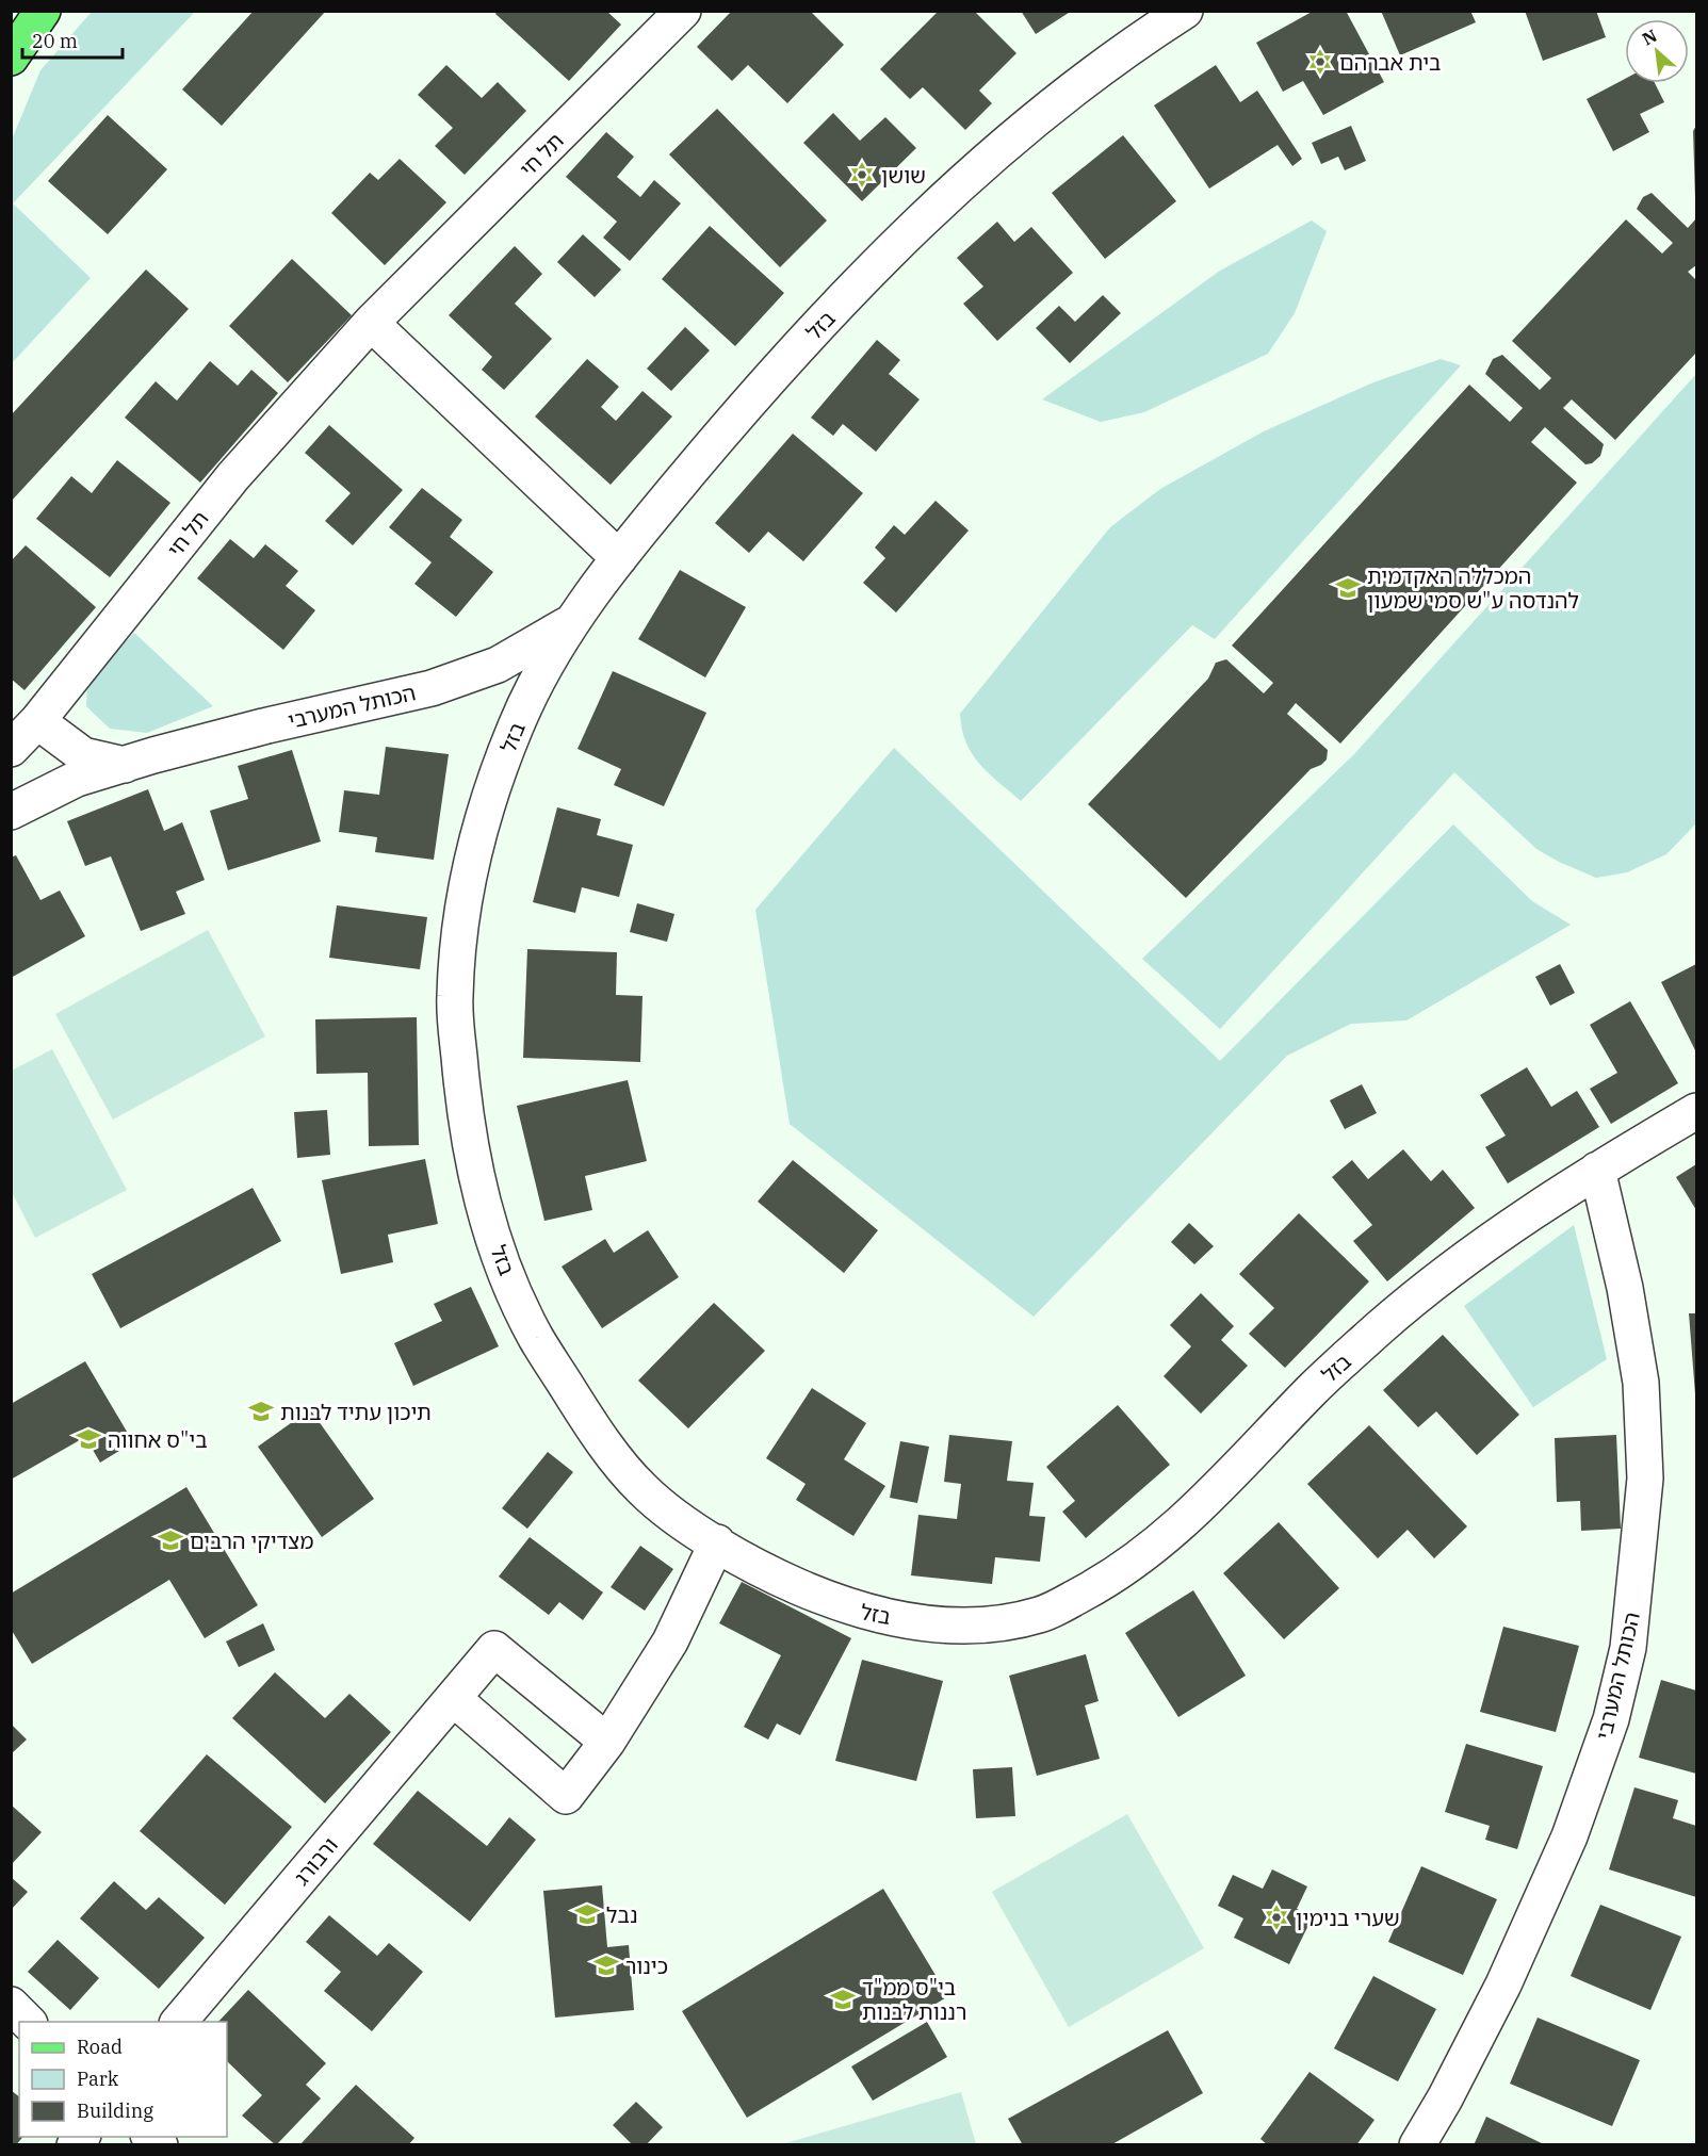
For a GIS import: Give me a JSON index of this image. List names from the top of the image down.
{
  "streets": {
    "street": [
      "תל חי",
      "בזל",
      "הכותל המערבי",
      "ורבורג"
    ]
  },
  "crossings": [
    ["תל חי", "הכותל המערבי"],
    ["בזל", "הכותל המערבי"]
  ],
  "places": {
    "synagogue": ["בית אברהם", "שושן", "שערי בנימין"],
    "school or university": [
      "המכללה האקדמית להנדסה ע\"ש סמי שמעון",
      "תיכון עתיד לבנות",
      "בי\"ס אחווה",
      "מצדיקי הרבים",
      "נבל",
      "כינור",
      "בי\"ס ממ\"ד רננות לבנות"
    ]
  },
  "legend": ["Road", "Park", "Building"],
  "scale_bar": "20 m",
  "north": "top left"
}
